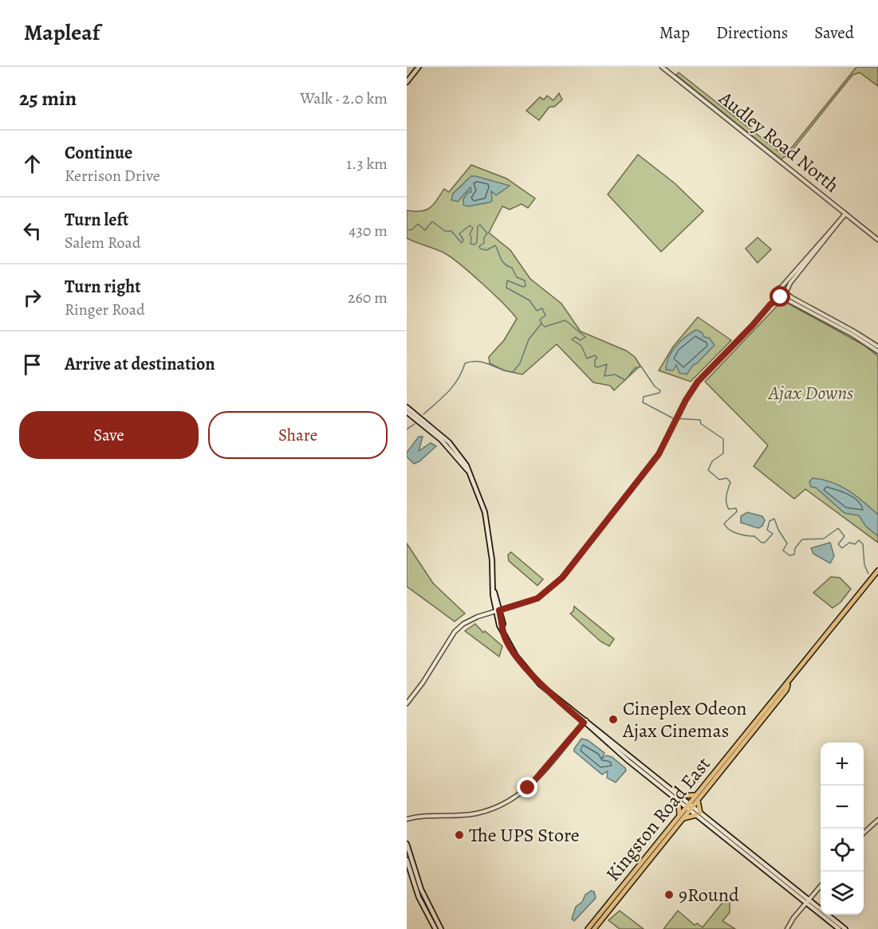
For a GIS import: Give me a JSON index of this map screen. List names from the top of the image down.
{
  "streets": {
    "main road": ["Kingston Road East"],
    "street": ["Audley Road North"]
  },
  "parks": ["Ajax Downs"],
  "places": ["Cineplex Odeon Ajax Cinemas", "The UPS Store", "9Round"],
  "page": {
    "header": "Mapleaf",
    "nav": ["Map", "Directions", "Saved"],
    "heading": ["25 min", "Walk · 2.0 km"],
    "list": [
      ["Continue", "Kerrison Drive", "1.3 km"],
      ["Turn left", "Salem Road", "430 m"],
      ["Turn right", "Ringer Road", "260 m"],
      "Arrive at destination"
    ],
    "buttons": ["Save", "Share"],
    "map_buttons": ["+", "−"]
  }
}
